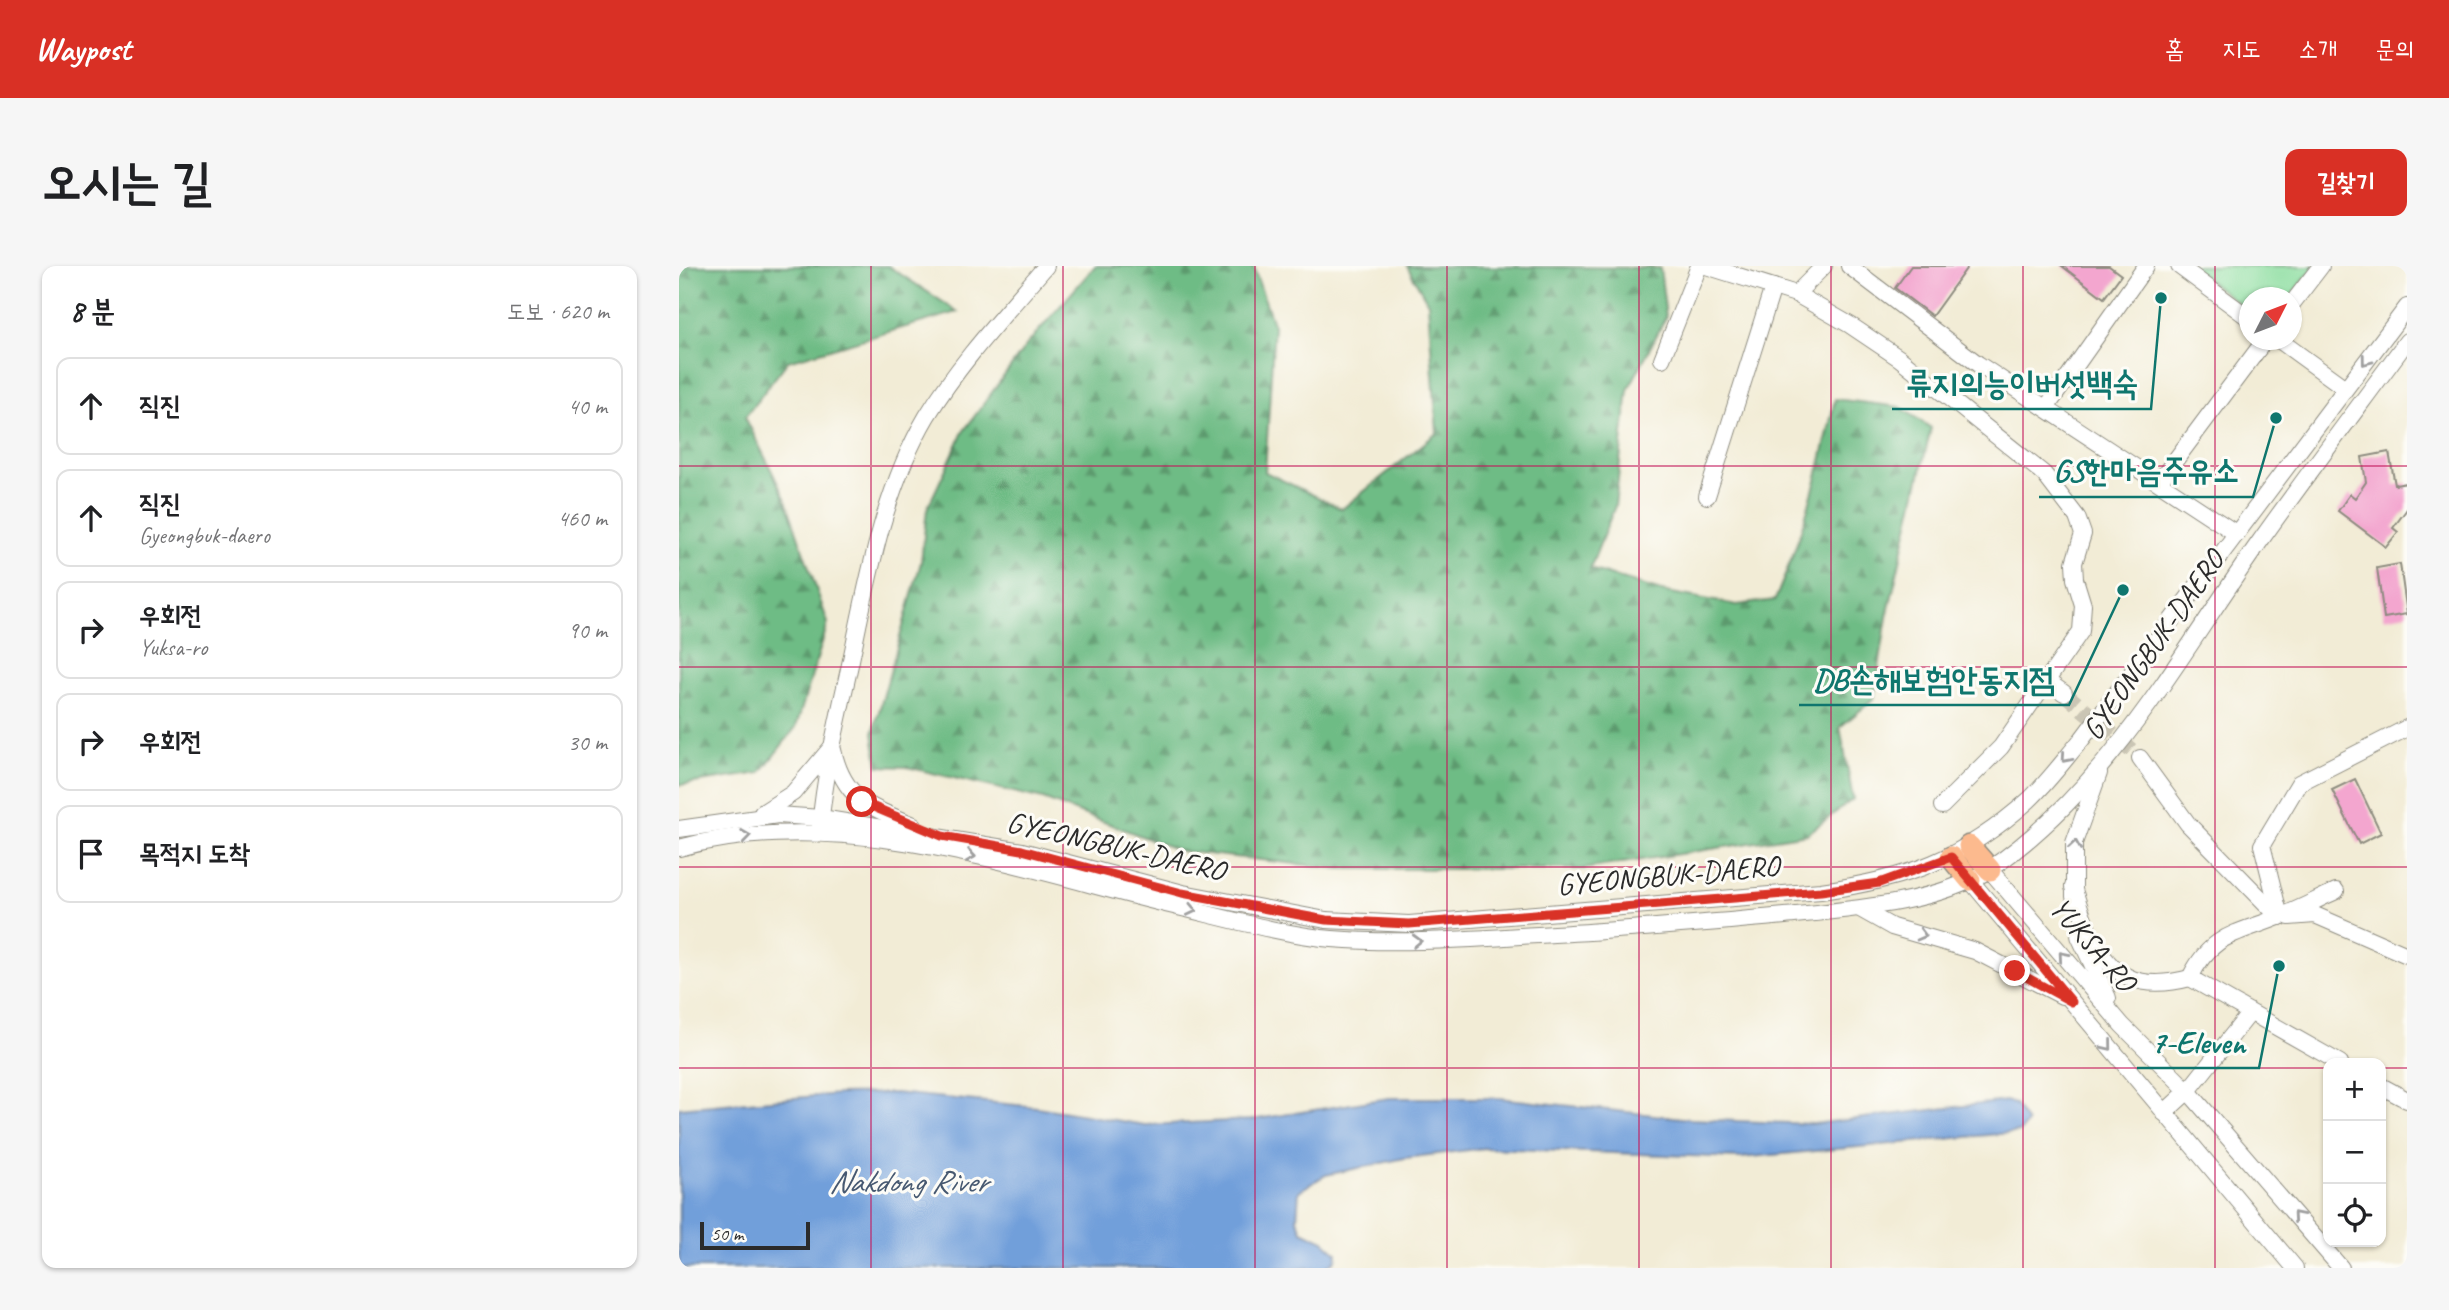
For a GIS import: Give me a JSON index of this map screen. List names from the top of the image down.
{
  "streets": {
    "main road": ["YUKSA-RO"],
    "street": ["GYEONGBUK-DAERO"]
  },
  "crossings": [
    ["GYEONGBUK-DAERO", "YUKSA-RO"]
  ],
  "water": ["Nakdong River"],
  "places": [
    "류지의능이버섯백숙",
    "GS한마음주유소",
    "DB손해보험안동지점",
    "7-Eleven"
  ],
  "scale_bar": "50 m",
  "north": "top right",
  "page": {
    "header": "Waypost",
    "nav": [
      "홈",
      "지도",
      "소개",
      "문의"
    ],
    "buttons": "길찾기",
    "title": "오시는 길",
    "heading": ["8 분", "도보 · 620 m"],
    "list": [
      ["직진", "40 m"],
      ["직진", "Gyeongbuk-daero", "460 m"],
      ["우회전", "Yuksa-ro", "90 m"],
      ["우회전", "30 m"],
      "목적지 도착"
    ],
    "map_buttons": ["+", "−"],
    "scale": "50 m"
  }
}
